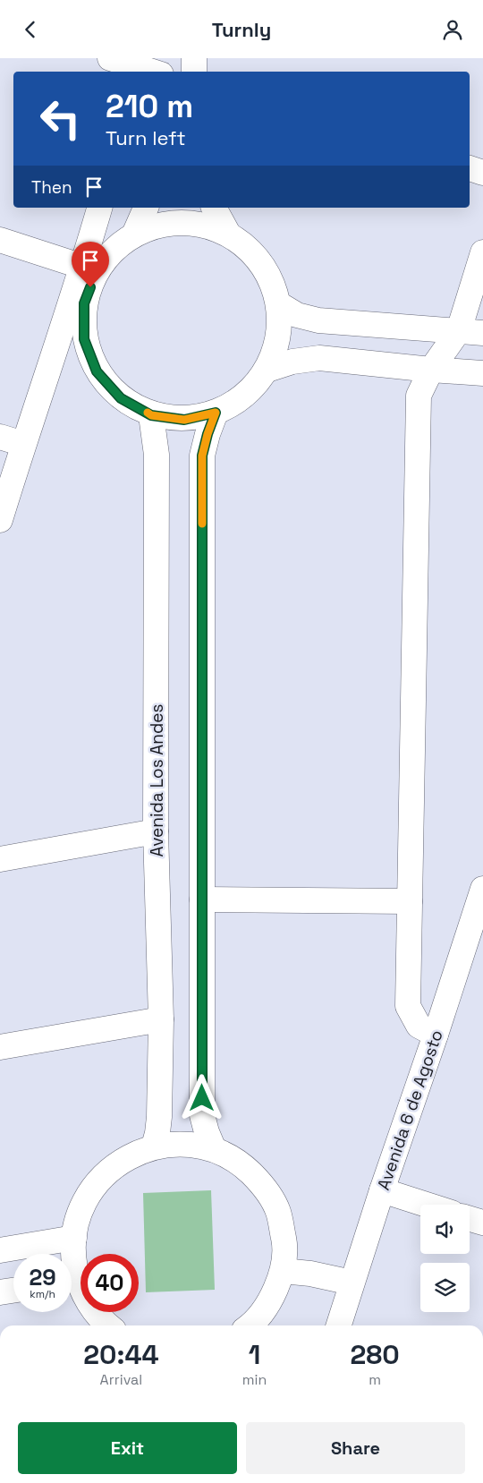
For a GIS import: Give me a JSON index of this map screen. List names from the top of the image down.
{
  "streets": {
    "street": ["Avenida Los Andes", "Avenida 6 de Agosto"]
  },
  "page": {
    "header": "Turnly",
    "turn": ["210 m", "Turn left"],
    "then": "Then",
    "speed": "29 km/h",
    "limit": "40",
    "eta": [
      "20:44",
      "Arrival",
      "1",
      "min",
      "280",
      "m"
    ],
    "buttons": ["Exit", "Share"]
  }
}
